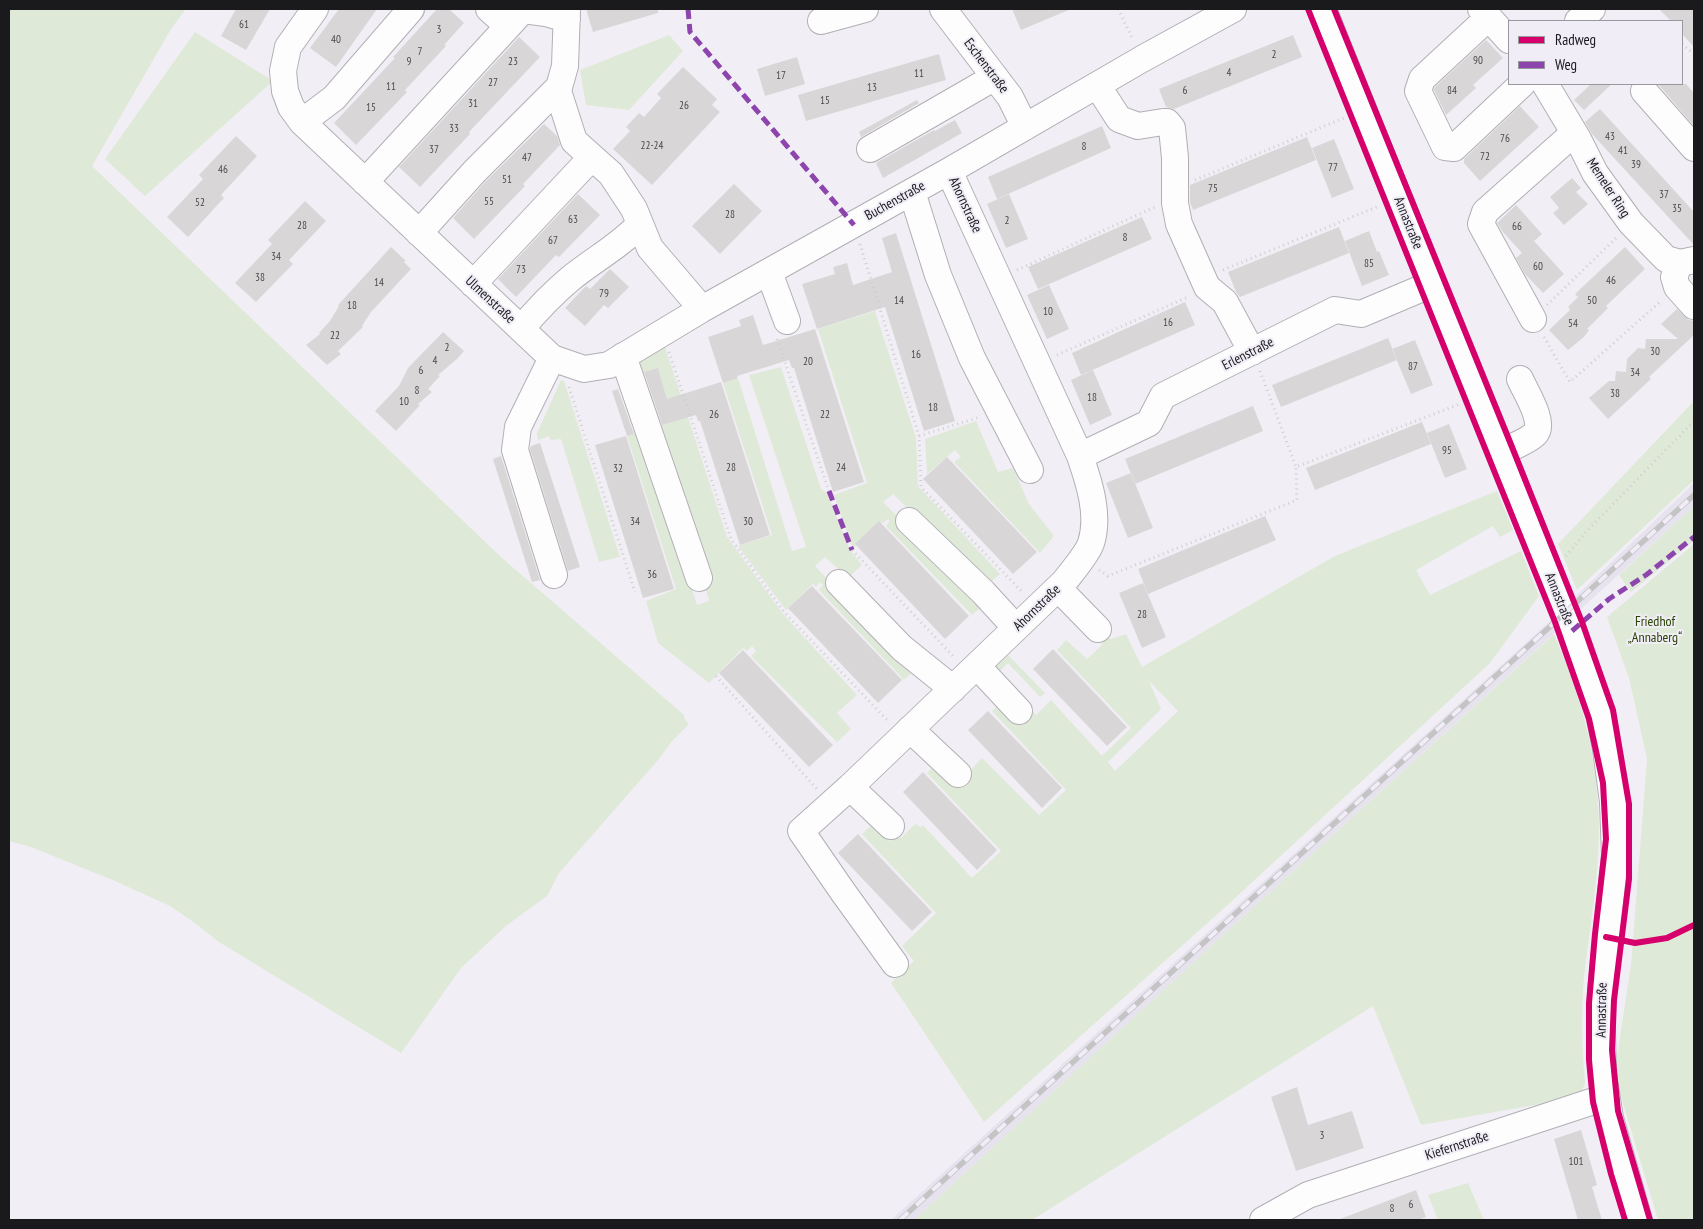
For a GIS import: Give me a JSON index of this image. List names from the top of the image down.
{
  "streets": {
    "street": [
      "Eschenstraße",
      "Memeler Ring",
      "Buchenstraße",
      "Ahornstraße",
      "Annastraße",
      "Ulmenstraße",
      "Erlenstraße",
      "Kiefernstraße"
    ]
  },
  "crossings": [
    ["Eschenstraße", "Buchenstraße"],
    ["Buchenstraße", "Ahornstraße"],
    ["Buchenstraße", "Ulmenstraße"],
    ["Ahornstraße", "Erlenstraße"],
    ["Annastraße", "Erlenstraße"],
    ["Annastraße", "Kiefernstraße"]
  ],
  "parks": ["Friedhof „Annaberg“"],
  "house_numbers": [
    "61",
    "3",
    "40",
    "7",
    "2",
    "90",
    "9",
    "23",
    "4",
    "11",
    "17",
    "27",
    "11",
    "13",
    "6",
    "84",
    "15",
    "31",
    "26",
    "15",
    "33",
    "43",
    "76",
    "22-24",
    "8",
    "37",
    "41",
    "72",
    "47",
    "39",
    "77",
    "46",
    "51",
    "75",
    "37",
    "55",
    "52",
    "35",
    "28",
    "63",
    "2",
    "28",
    "66",
    "8",
    "67",
    "34",
    "85",
    "60",
    "73",
    "38",
    "46",
    "14",
    "79",
    "14",
    "50",
    "18",
    "10",
    "16",
    "54",
    "22",
    "2",
    "30",
    "16",
    "4",
    "20",
    "87",
    "6",
    "34",
    "8",
    "38",
    "18",
    "10",
    "18",
    "26",
    "22",
    "95",
    "28",
    "24",
    "32",
    "34",
    "30",
    "36",
    "28",
    "3",
    "101",
    "6",
    "8"
  ],
  "legend": ["Radweg", "Weg"]
}
